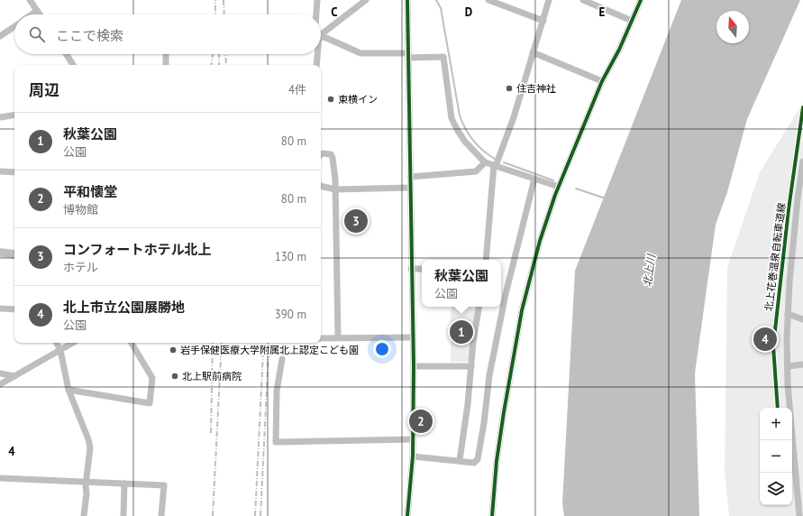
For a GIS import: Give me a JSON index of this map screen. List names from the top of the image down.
{
  "streets": {
    "cycle path": ["北上花巻温泉自転車道線"]
  },
  "water": ["北上川"],
  "places": [
    "住吉神社",
    "東横イン",
    "岩手保健医療大学附属北上認定こども園",
    "北上駅前病院"
  ],
  "north": "top",
  "page": {
    "search": "ここで検索",
    "heading": ["周辺", "4件"],
    "list": [
      {
        "mark": "1",
        "name": "秋葉公園",
        "note": "公園",
        "value": "80 m"
      },
      {
        "mark": "2",
        "name": "平和懐堂",
        "note": "博物館",
        "value": "80 m"
      },
      {
        "mark": "3",
        "name": "コンフォートホテル北上",
        "note": "ホテル",
        "value": "130 m"
      },
      {
        "mark": "4",
        "name": "北上市立公園展勝地",
        "note": "公園",
        "value": "390 m"
      }
    ],
    "pins": [
      "3",
      "1",
      "4",
      "2"
    ],
    "popup": ["秋葉公園", "公園"],
    "map_buttons": ["+", "−"]
  },
  "grid": {
    "columns": ["C", "D", "E"],
    "rows": ["4"]
  }
}
